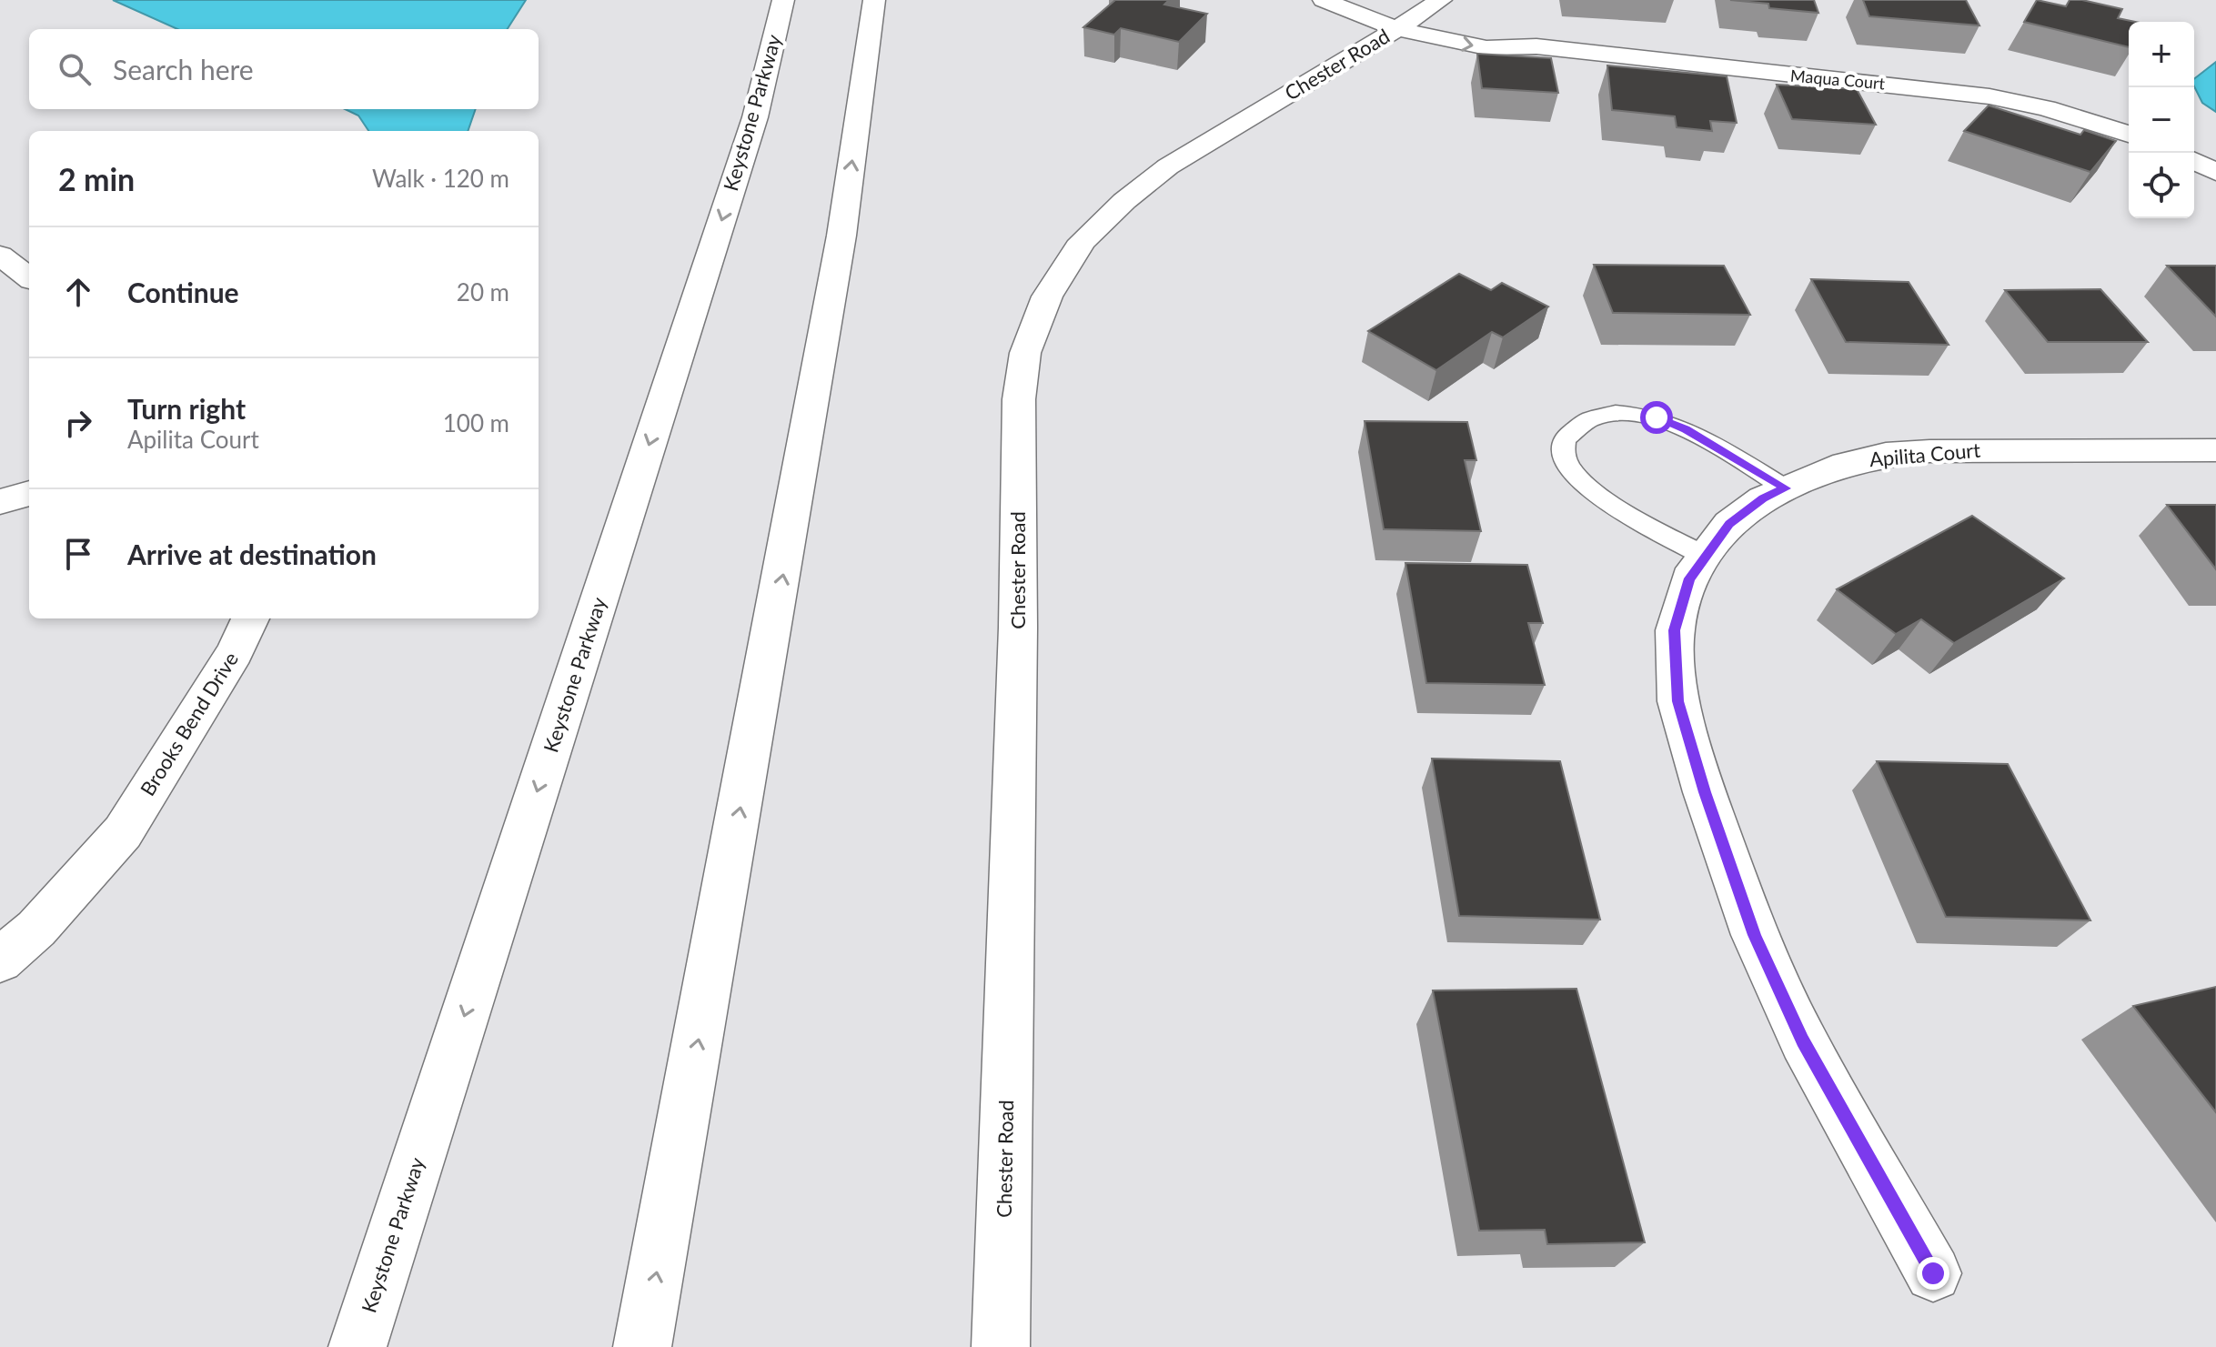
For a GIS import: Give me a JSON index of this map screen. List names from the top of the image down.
{
  "streets": {
    "main road": [
      "Chester Road",
      "Maqua Court",
      "Keystone Parkway",
      "Apilita Court",
      "Brooks Bend Drive"
    ]
  },
  "crossings": [
    ["Chester Road", "Maqua Court"]
  ],
  "page": {
    "map_buttons": ["+", "−"],
    "search": "Search here",
    "heading": ["2 min", "Walk · 120 m"],
    "list": [
      ["Continue", "20 m"],
      ["Turn right", "Apilita Court", "100 m"],
      "Arrive at destination"
    ]
  }
}
